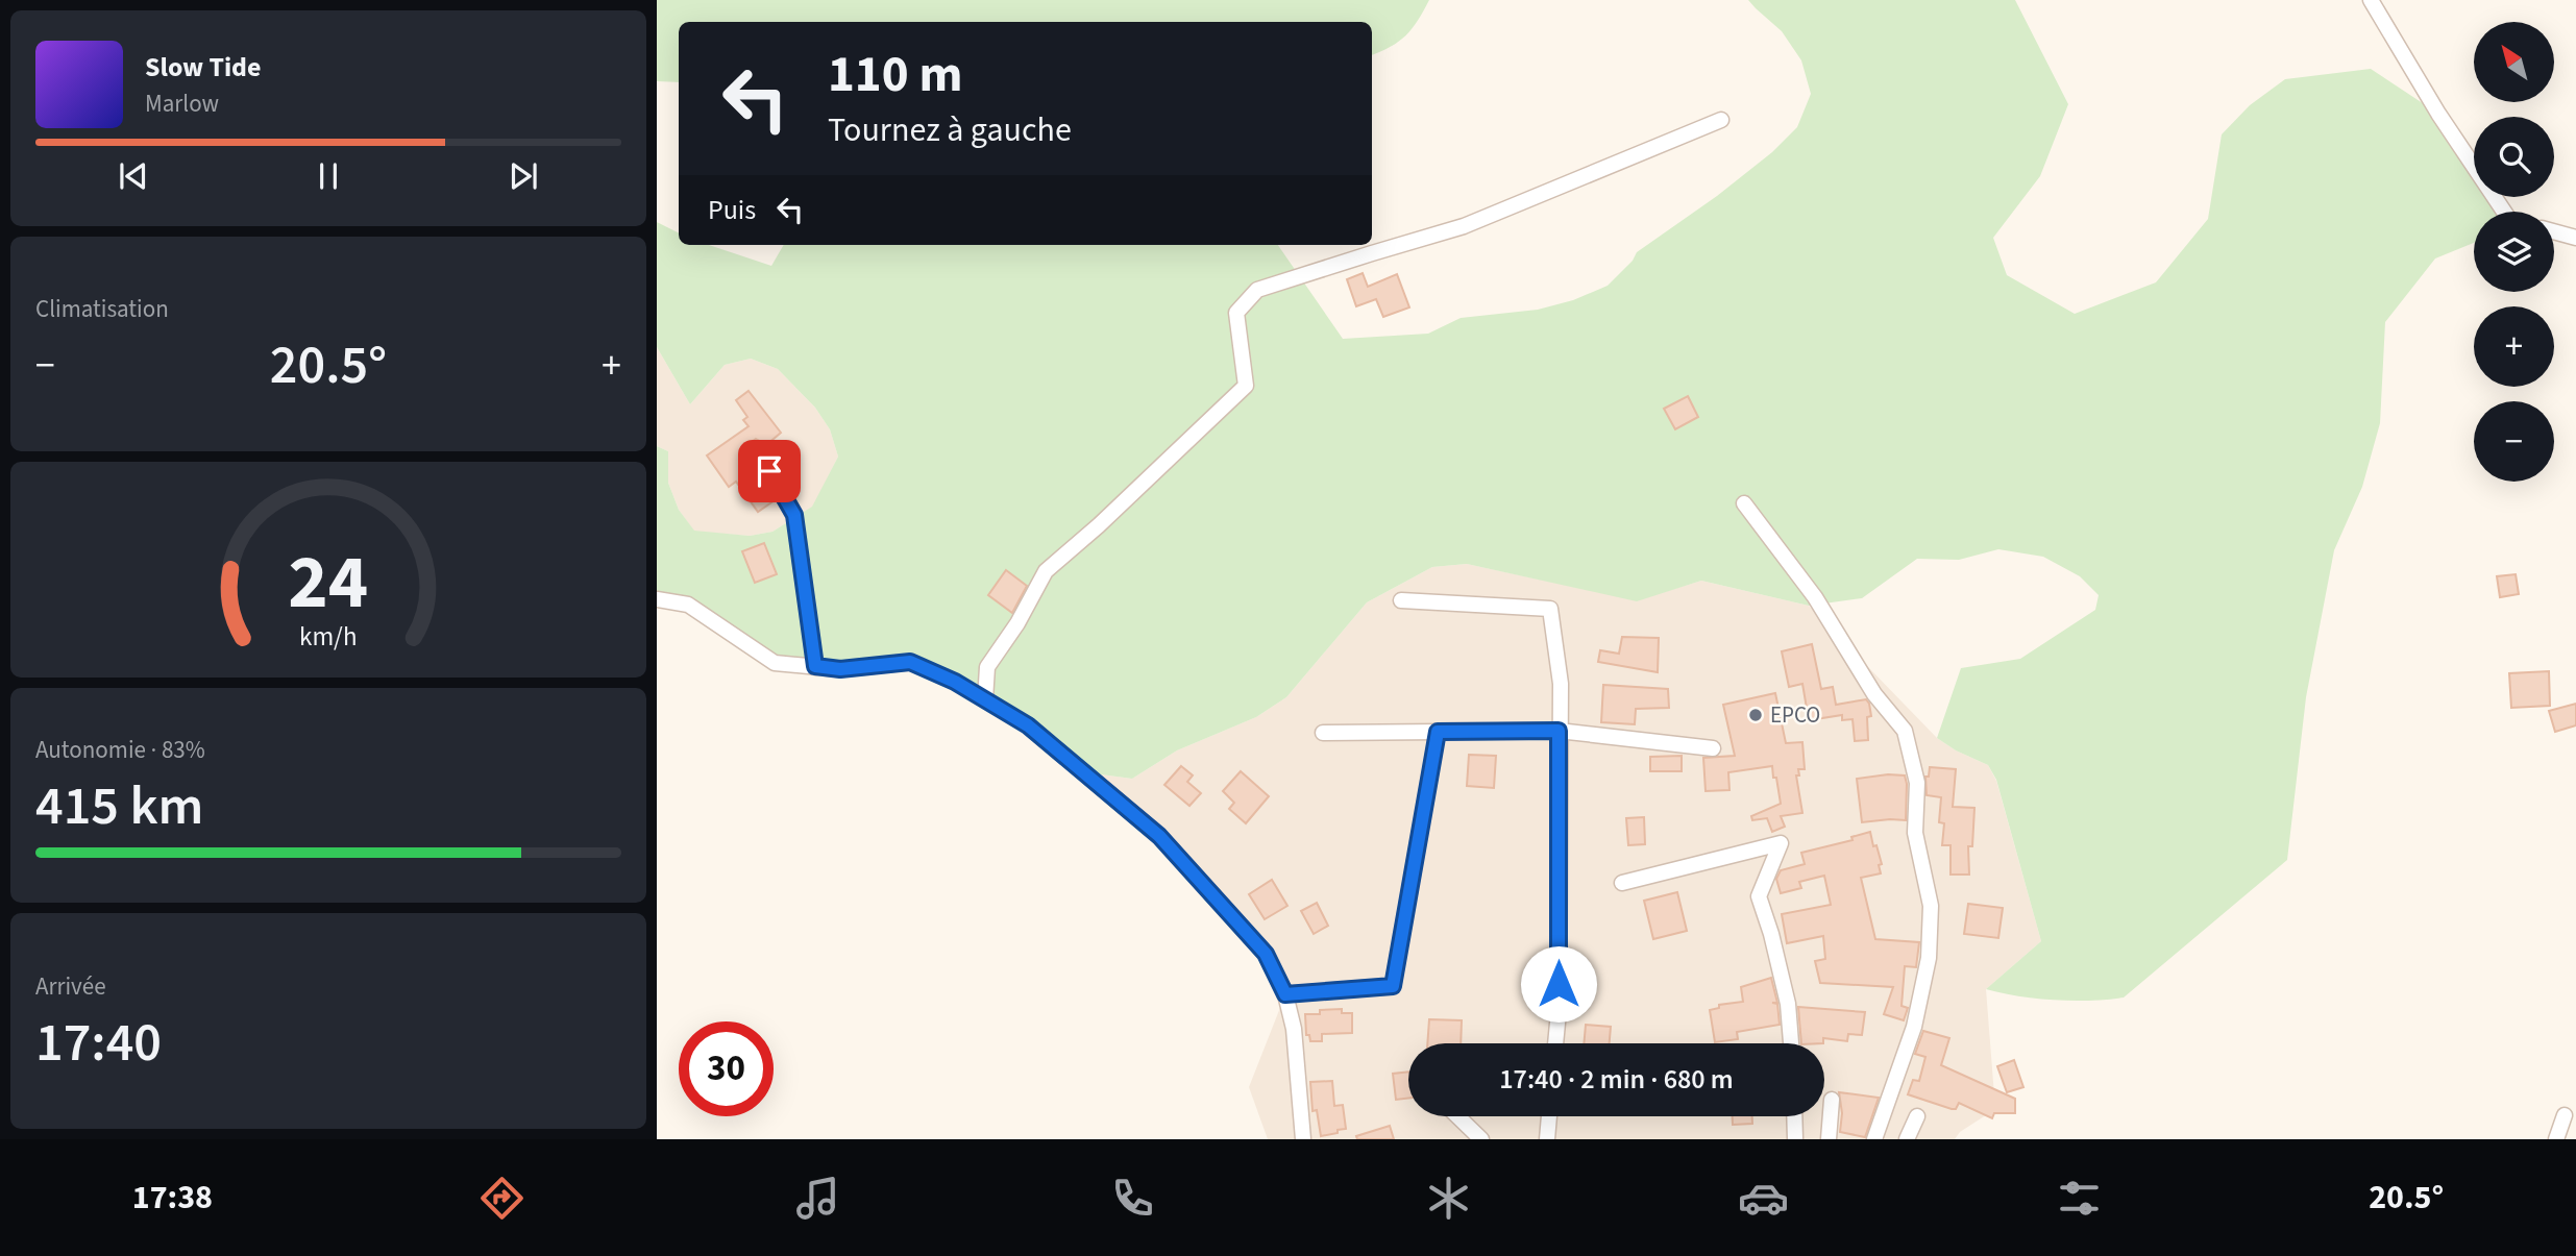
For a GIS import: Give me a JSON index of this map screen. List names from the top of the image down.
{
  "places": ["EPCO"],
  "north": "top left",
  "page": {
    "map_buttons": ["+", "−"],
    "turn": ["110 m", "Tournez à gauche"],
    "song": ["Slow Tide", "Marlow"],
    "then": "Puis",
    "tile": [
      "Climatisation",
      ["Autonomie · 83%", "415 km"],
      ["Arrivée", "17:40"]
    ],
    "heat": ["−", "20.5°", "+"],
    "limit": "30",
    "trip": "17:40 · 2 min · 680 m",
    "tabs": ["17:38", "20.5°"],
    "gauge": ["24", "km/h"]
  }
}
